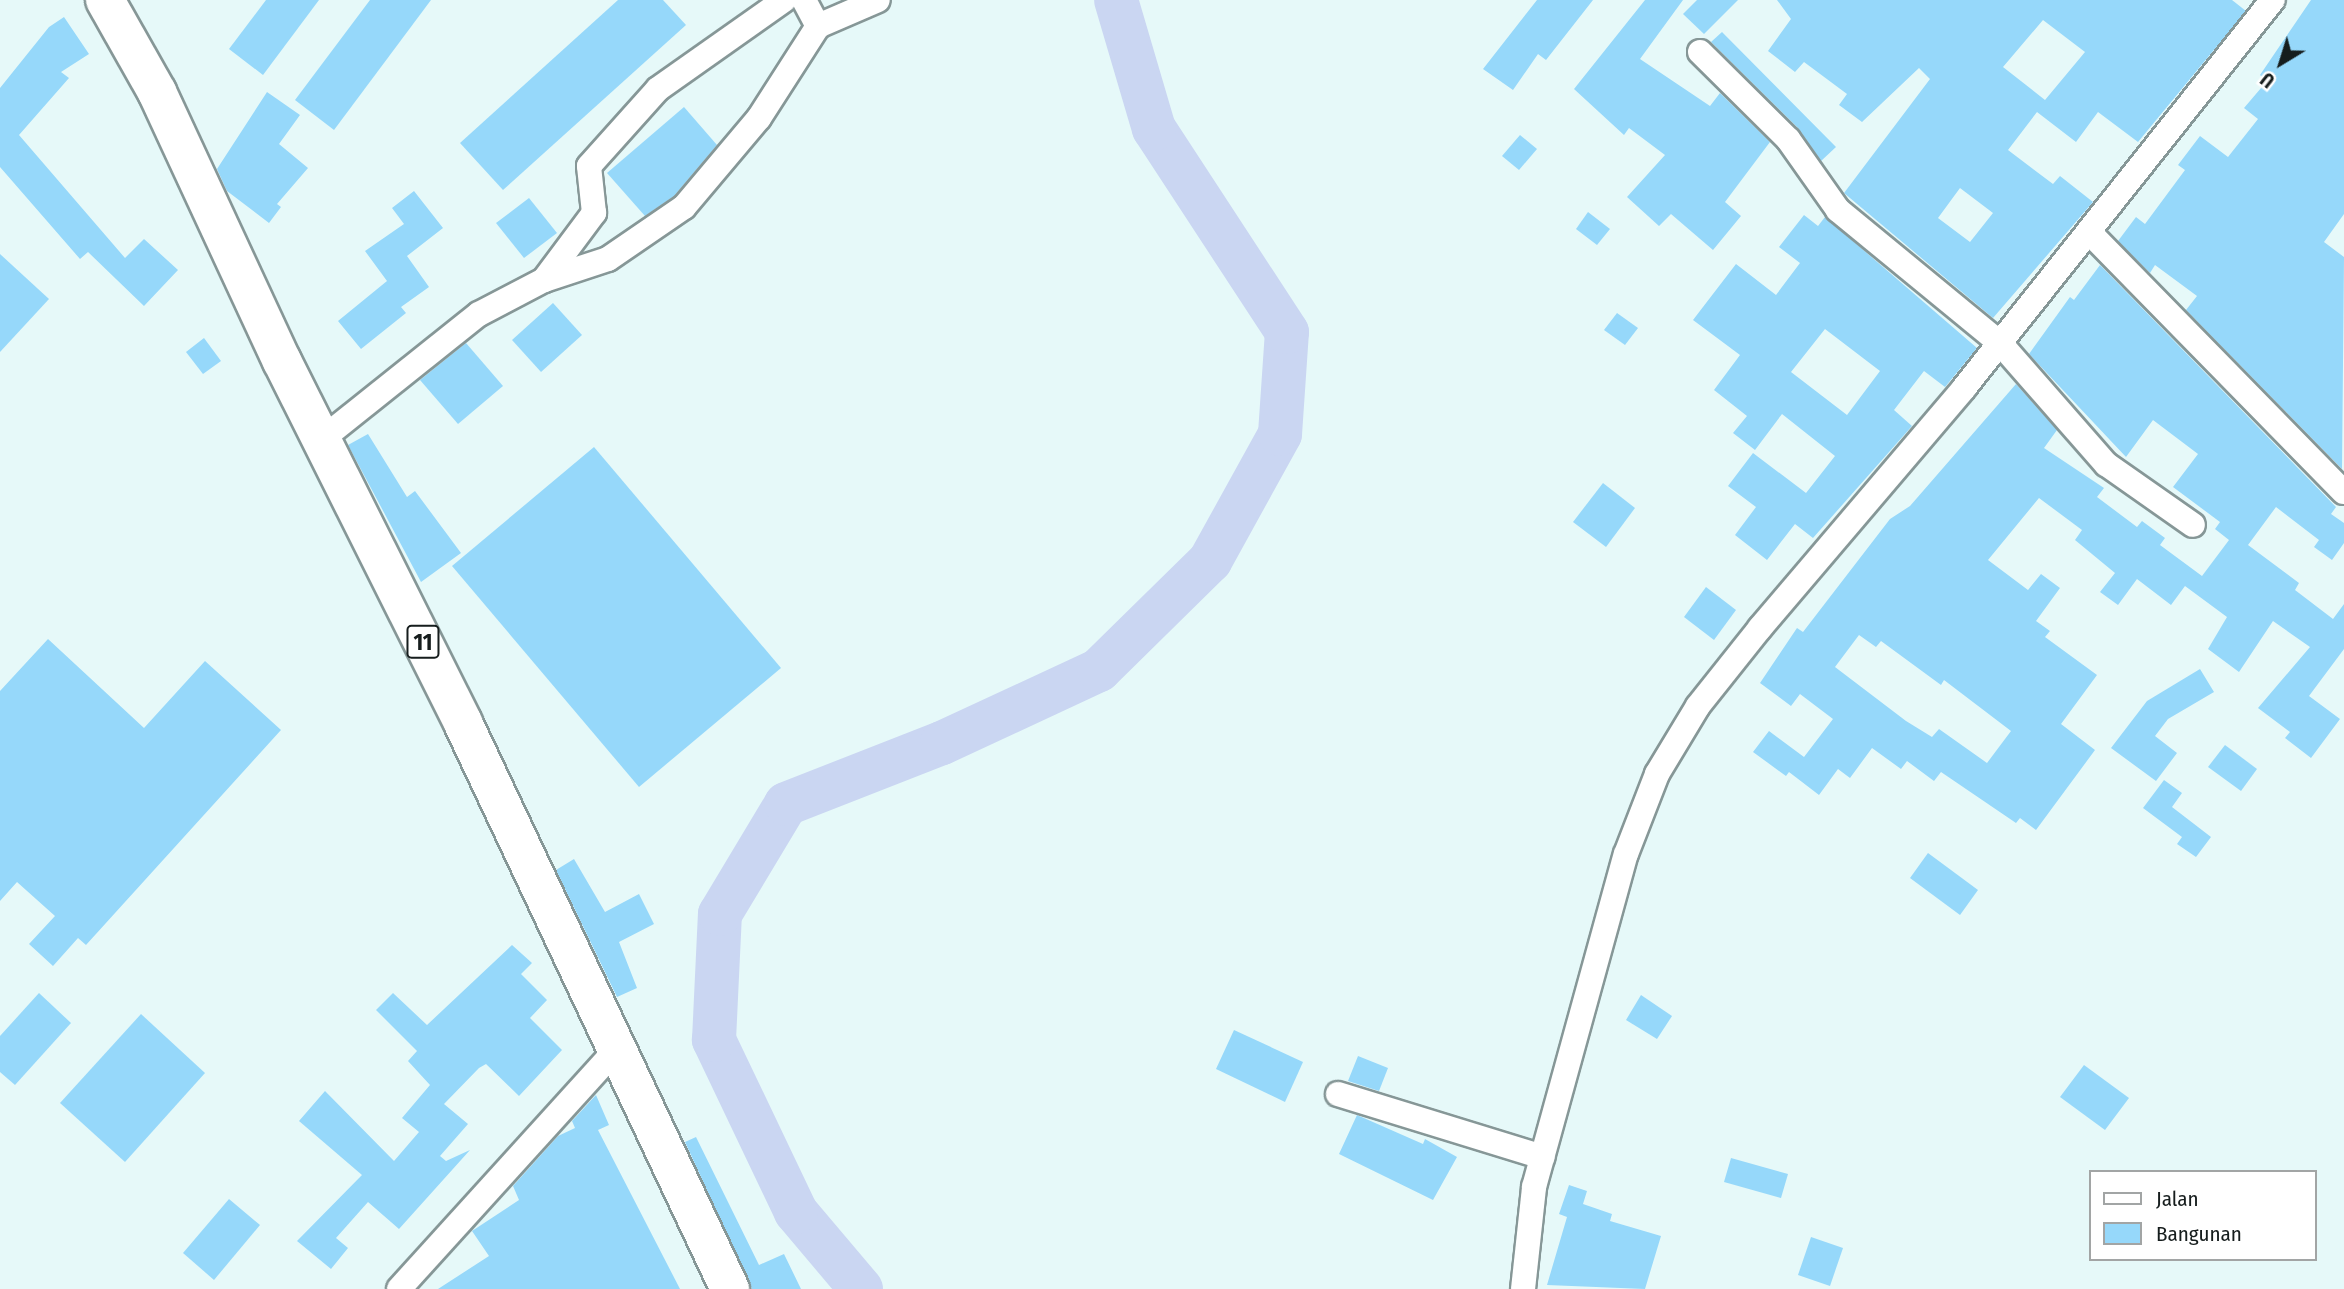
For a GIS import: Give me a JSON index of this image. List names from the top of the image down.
{
  "streets": {
    "highway": ["11"]
  },
  "legend": ["Jalan", "Bangunan"],
  "north": "bottom left"
}
